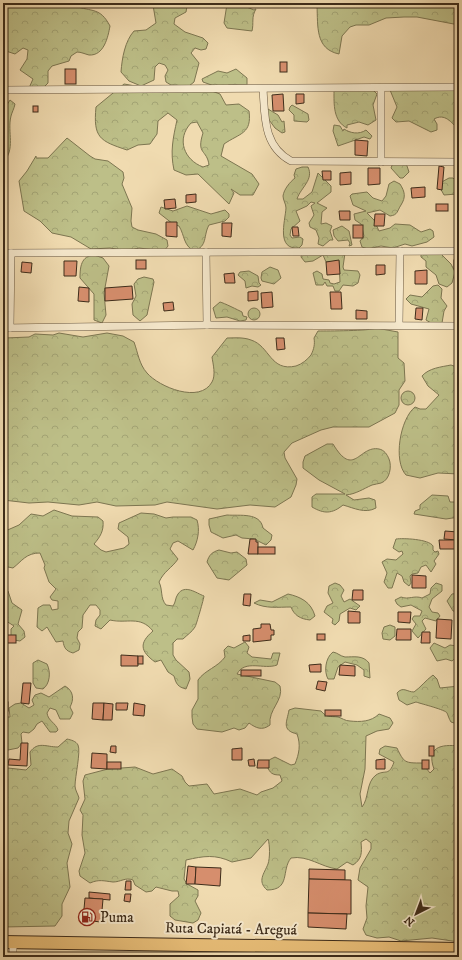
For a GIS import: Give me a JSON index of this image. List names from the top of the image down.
{
  "streets": {
    "main road": ["Ruta Capiatá - Areguá"]
  },
  "places": {
    "fuel station": ["Puma"]
  },
  "north": "bottom left"
}
